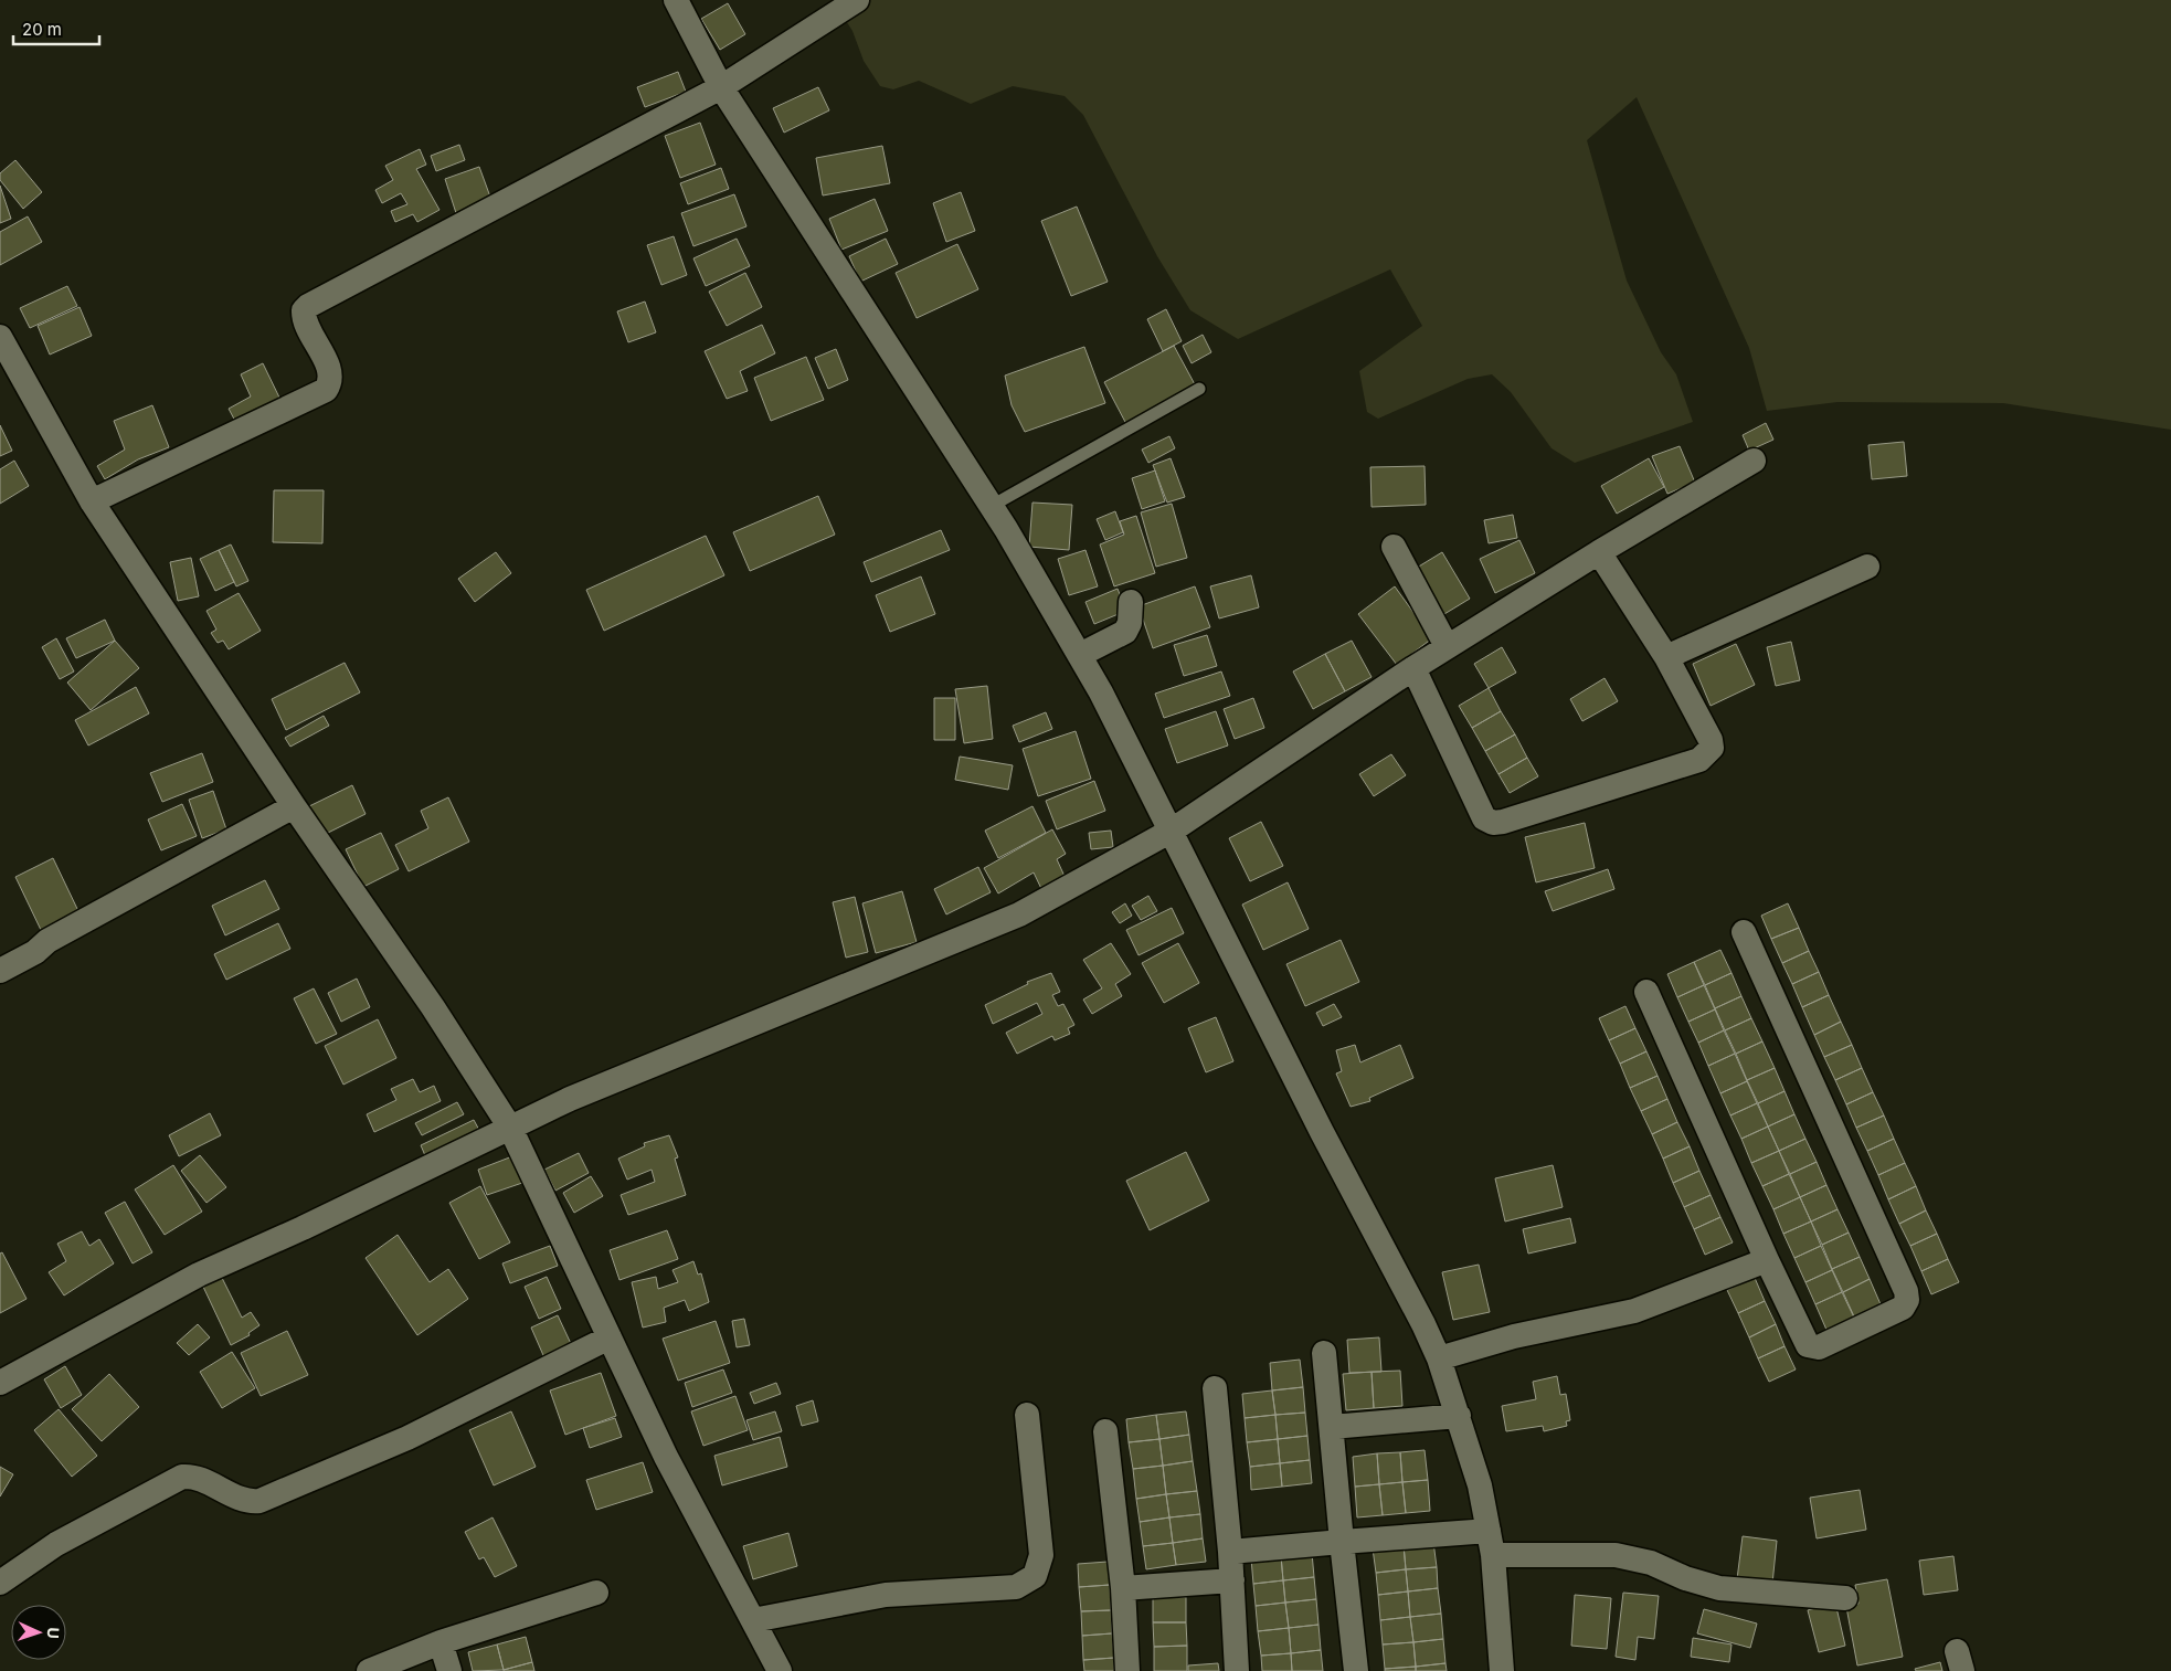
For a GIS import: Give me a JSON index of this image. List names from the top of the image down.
{
  "scale_bar": "20 m",
  "north": "right"
}
